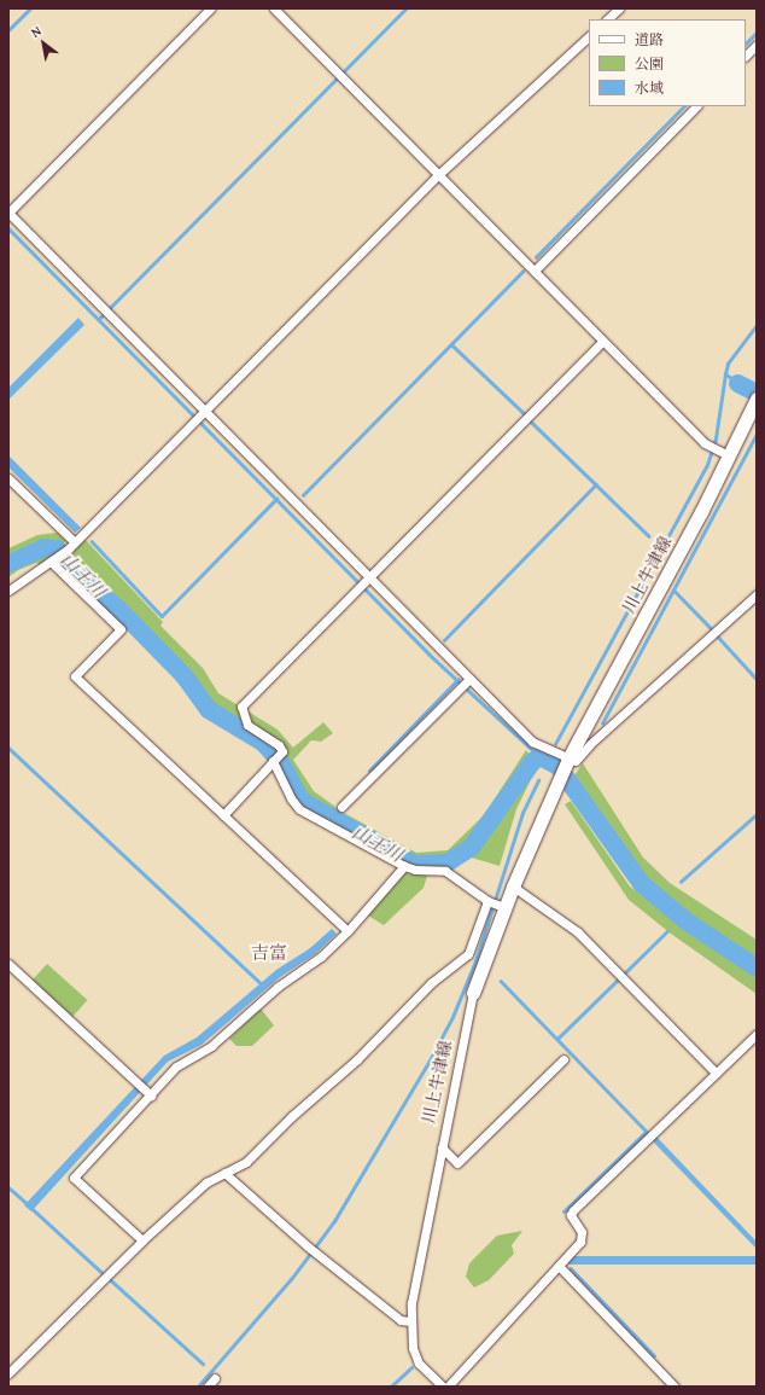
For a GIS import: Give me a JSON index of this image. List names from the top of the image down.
{
  "streets": {
    "main road": ["川上牛津線"]
  },
  "districts": ["吉富"],
  "water": ["山王川"],
  "legend": ["道路", "公園", "水域"],
  "north": "top left"
}
